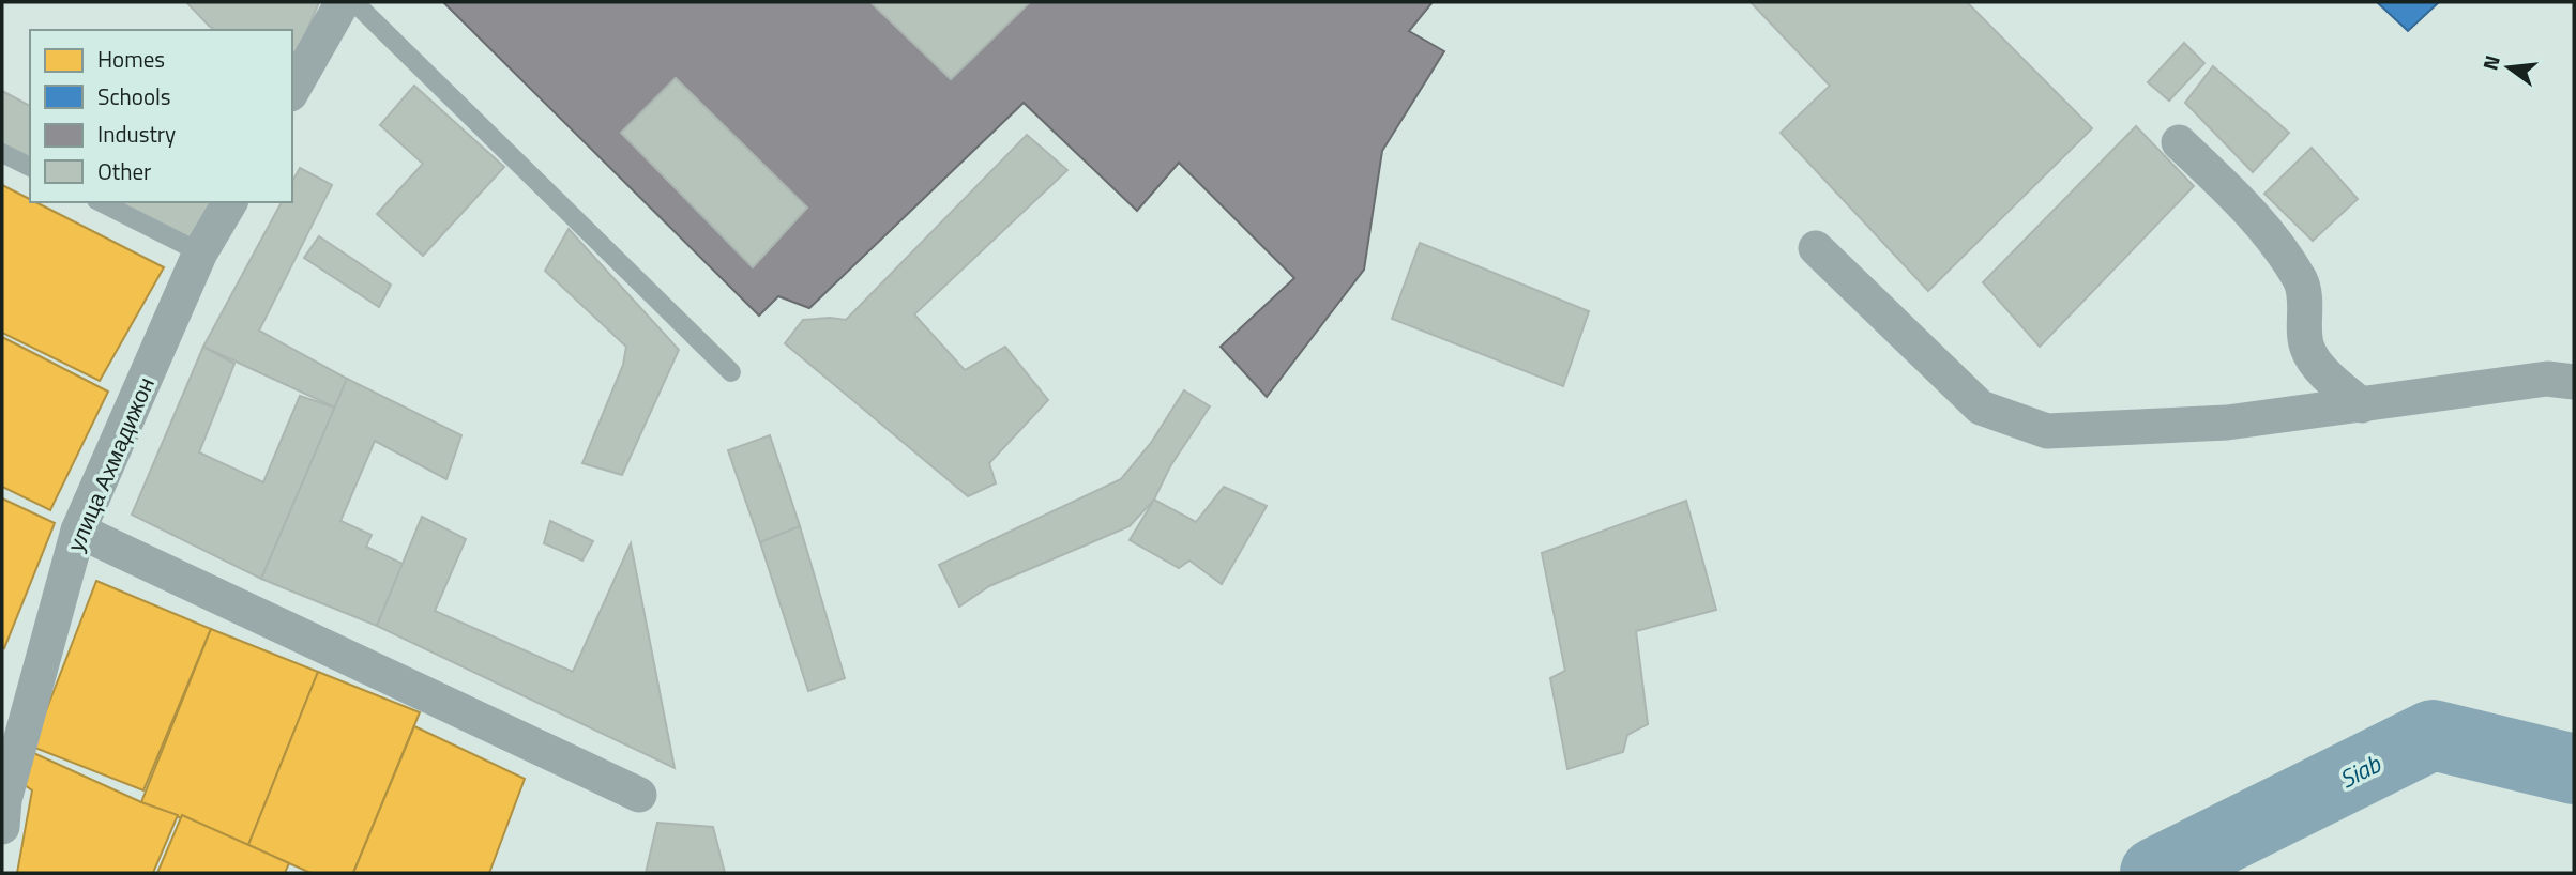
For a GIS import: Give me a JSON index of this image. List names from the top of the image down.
{
  "streets": {
    "street": ["улица Ахмадижон"]
  },
  "water": ["Siab"],
  "legend": [
    "Homes",
    "Schools",
    "Industry",
    "Other"
  ],
  "north": "left"
}
